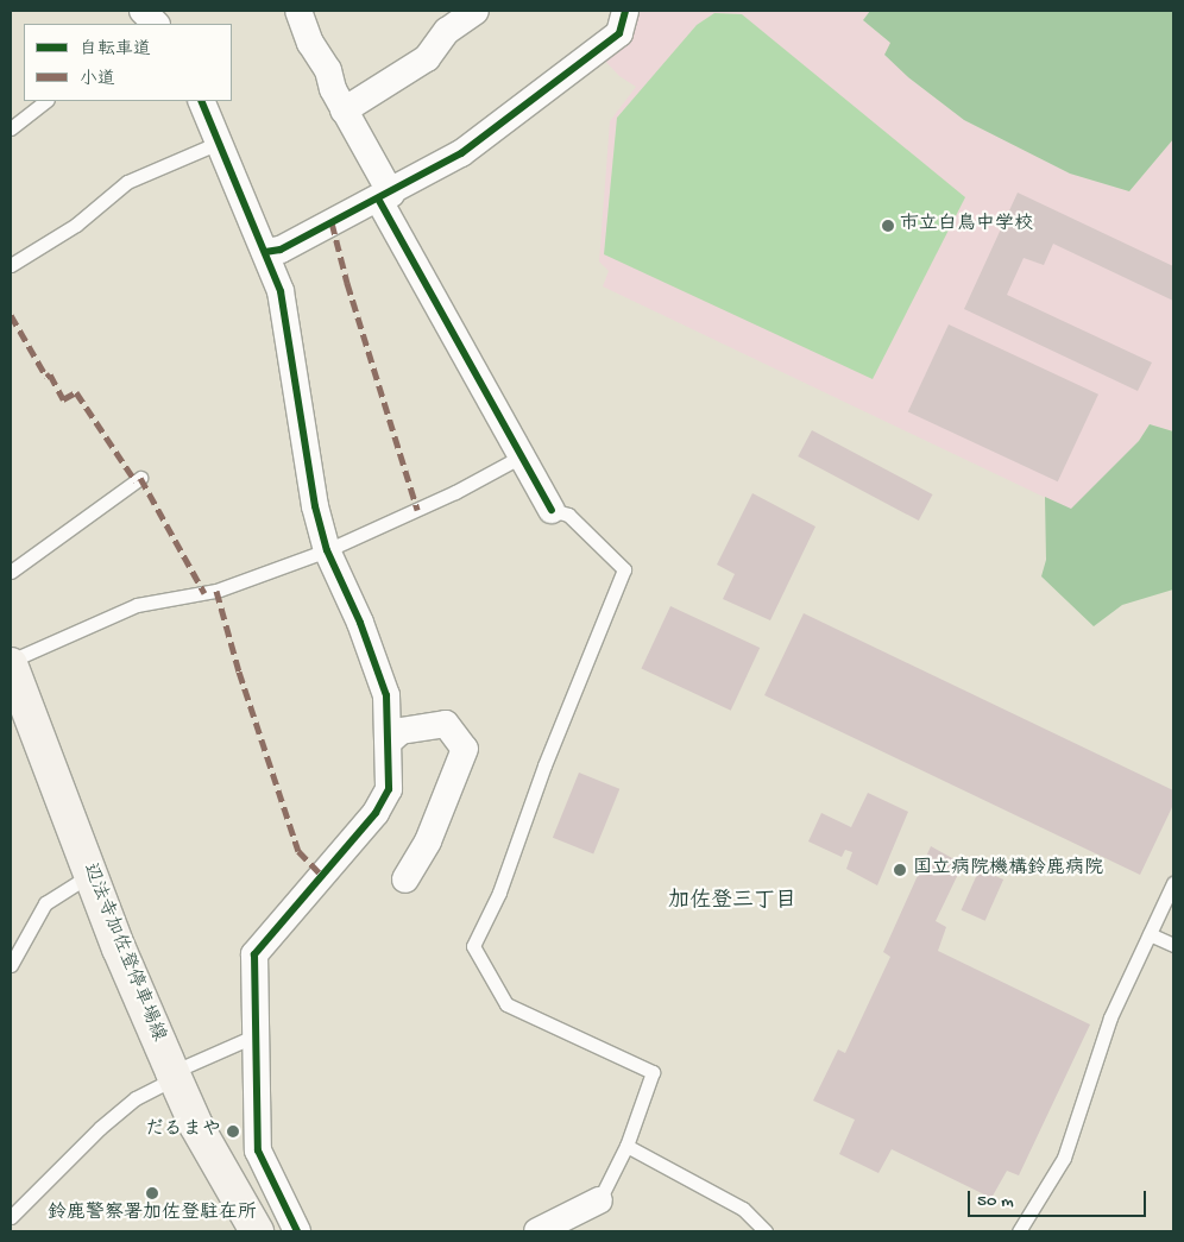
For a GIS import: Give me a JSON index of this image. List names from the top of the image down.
{
  "streets": {
    "main road": ["辺法寺加佐登停車場線"]
  },
  "districts": ["加佐登三丁目"],
  "places": [
    "市立白鳥中学校",
    "国立病院機構鈴鹿病院",
    "だるまや",
    "鈴鹿警察署加佐登駐在所"
  ],
  "legend": ["自転車道", "小道"],
  "scale_bar": "50 m"
}
